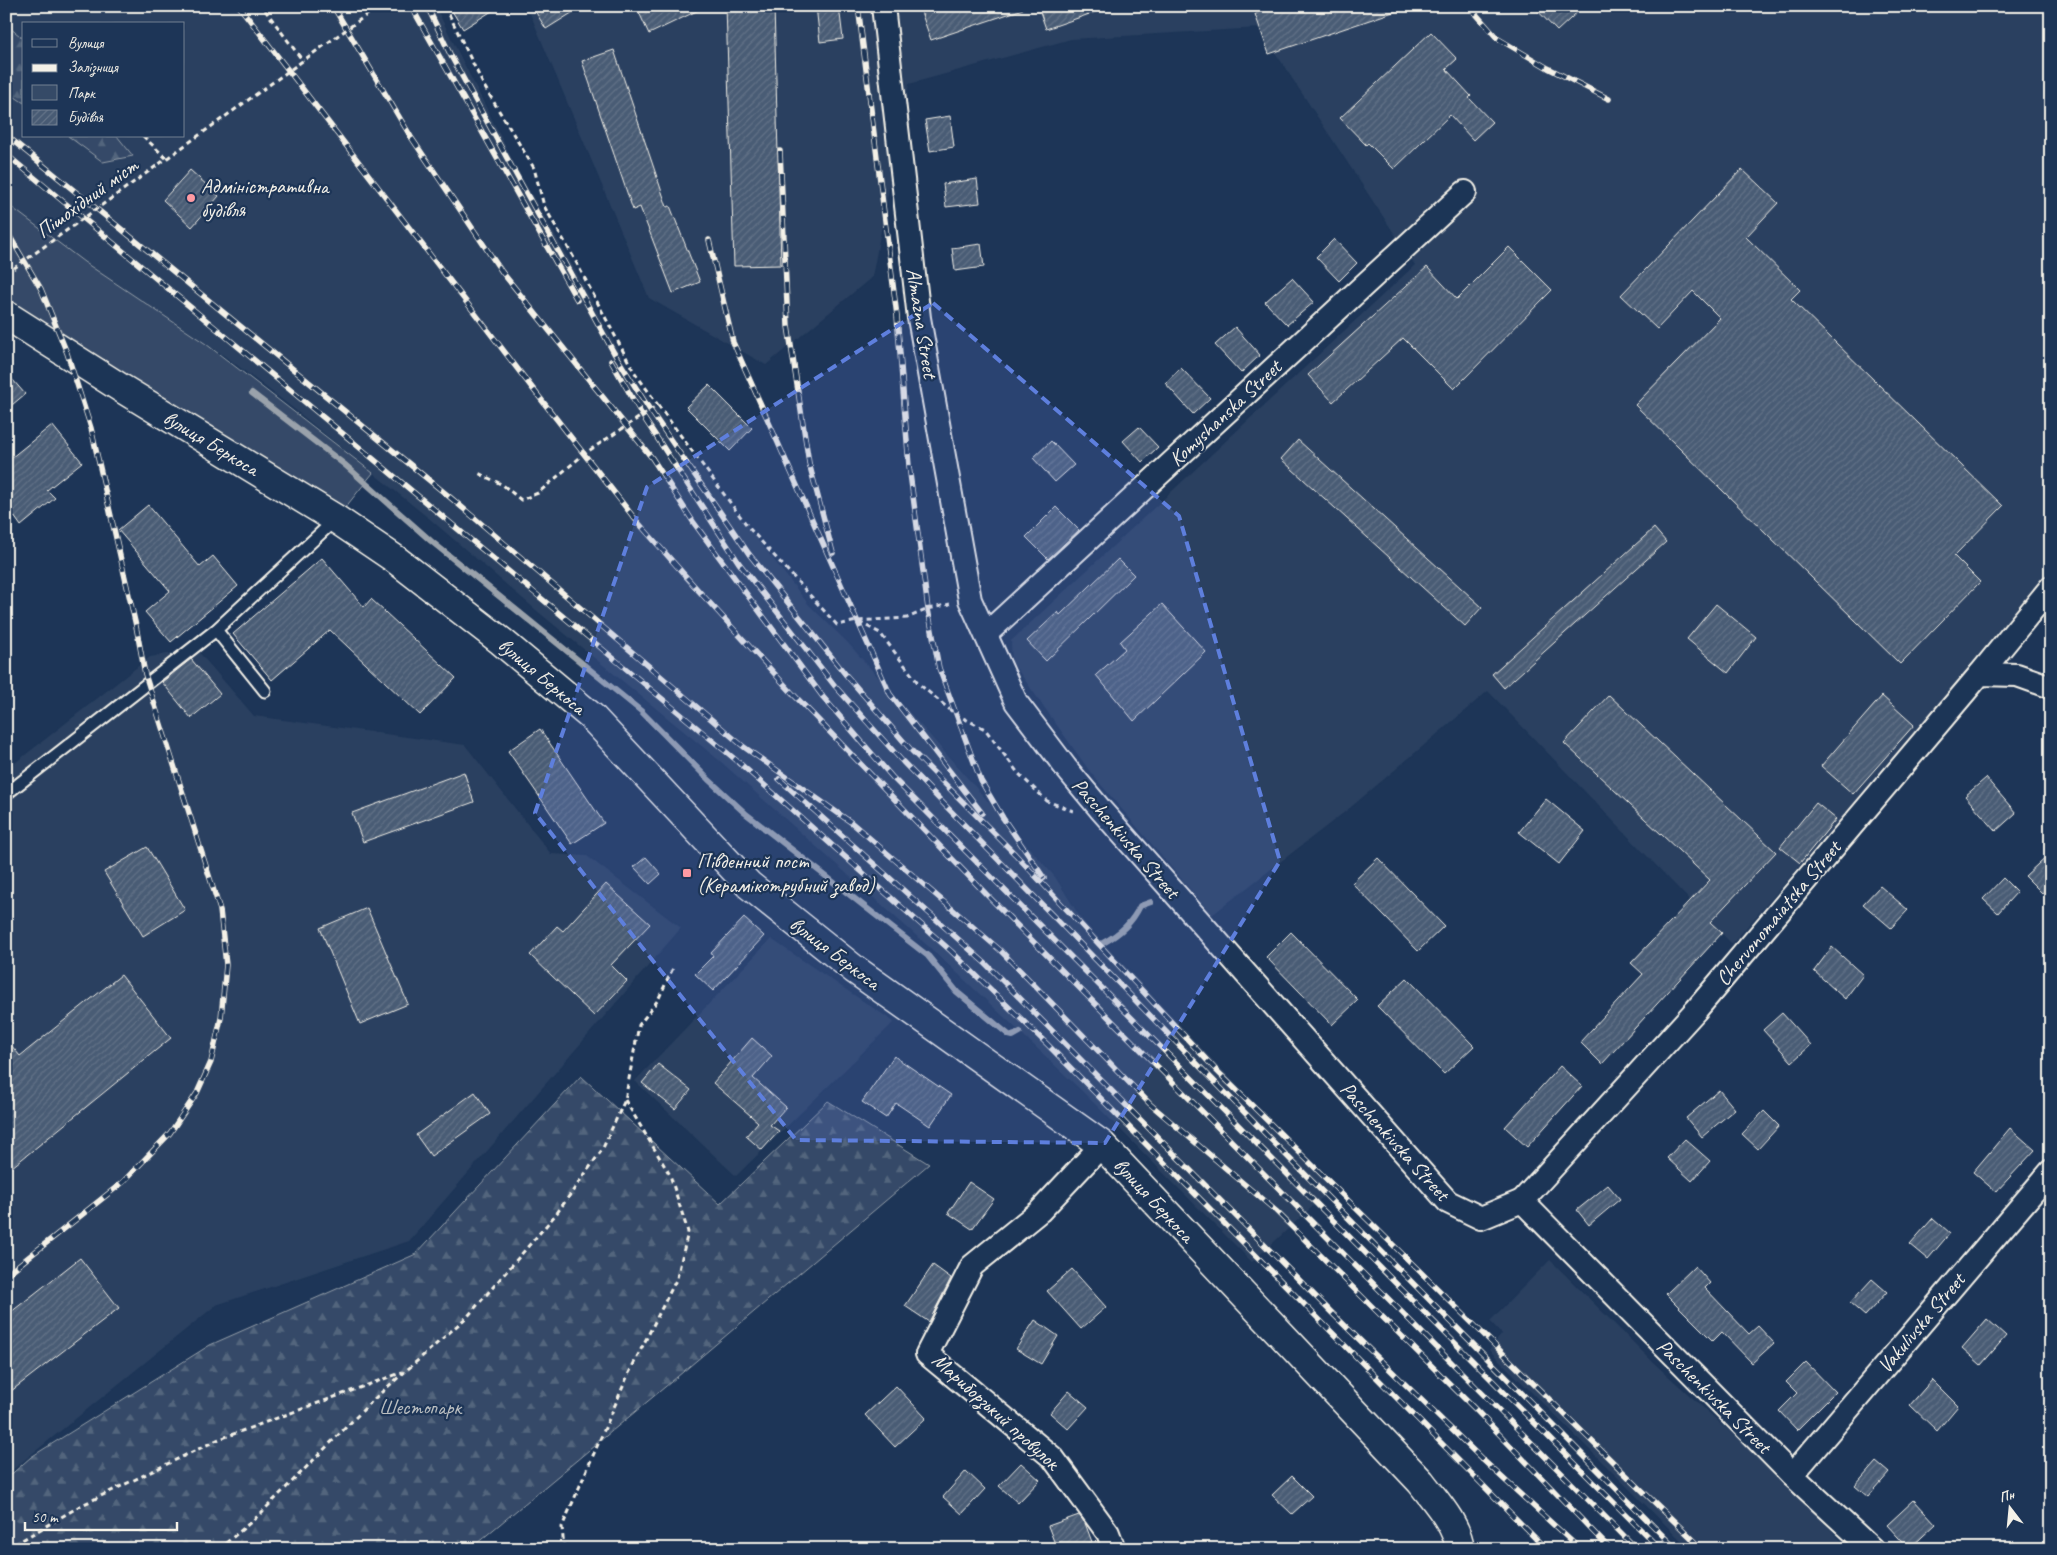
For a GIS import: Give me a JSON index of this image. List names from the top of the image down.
{
  "streets": {
    "street": [
      "Almazna Street",
      "Komyshanska Street",
      "вулиця Беркоса",
      "Paschenkivska Street",
      "Chervonomaiatska Street",
      "Vakulivska Street",
      "Мариборзький провулок"
    ],
    "path": ["Пішохідний міст"]
  },
  "crossings": [
    ["Almazna Street", "Komyshanska Street"],
    ["Almazna Street", "Paschenkivska Street"],
    ["Komyshanska Street", "Paschenkivska Street"],
    ["вулиця Беркоса", "Мариборзький провулок"],
    ["Paschenkivska Street", "Chervonomaiatska Street"],
    ["Paschenkivska Street", "Vakulivska Street"]
  ],
  "parks": ["Шестопарк"],
  "places": {
    "other": ["Адміністративна будівля"],
    "transit": ["Південний пост (Керамікотрубний завод)"]
  },
  "legend": [
    "Вулиця",
    "Залізниця",
    "Парк",
    "Будівля"
  ],
  "scale_bar": "50 m",
  "north": "top"
}
